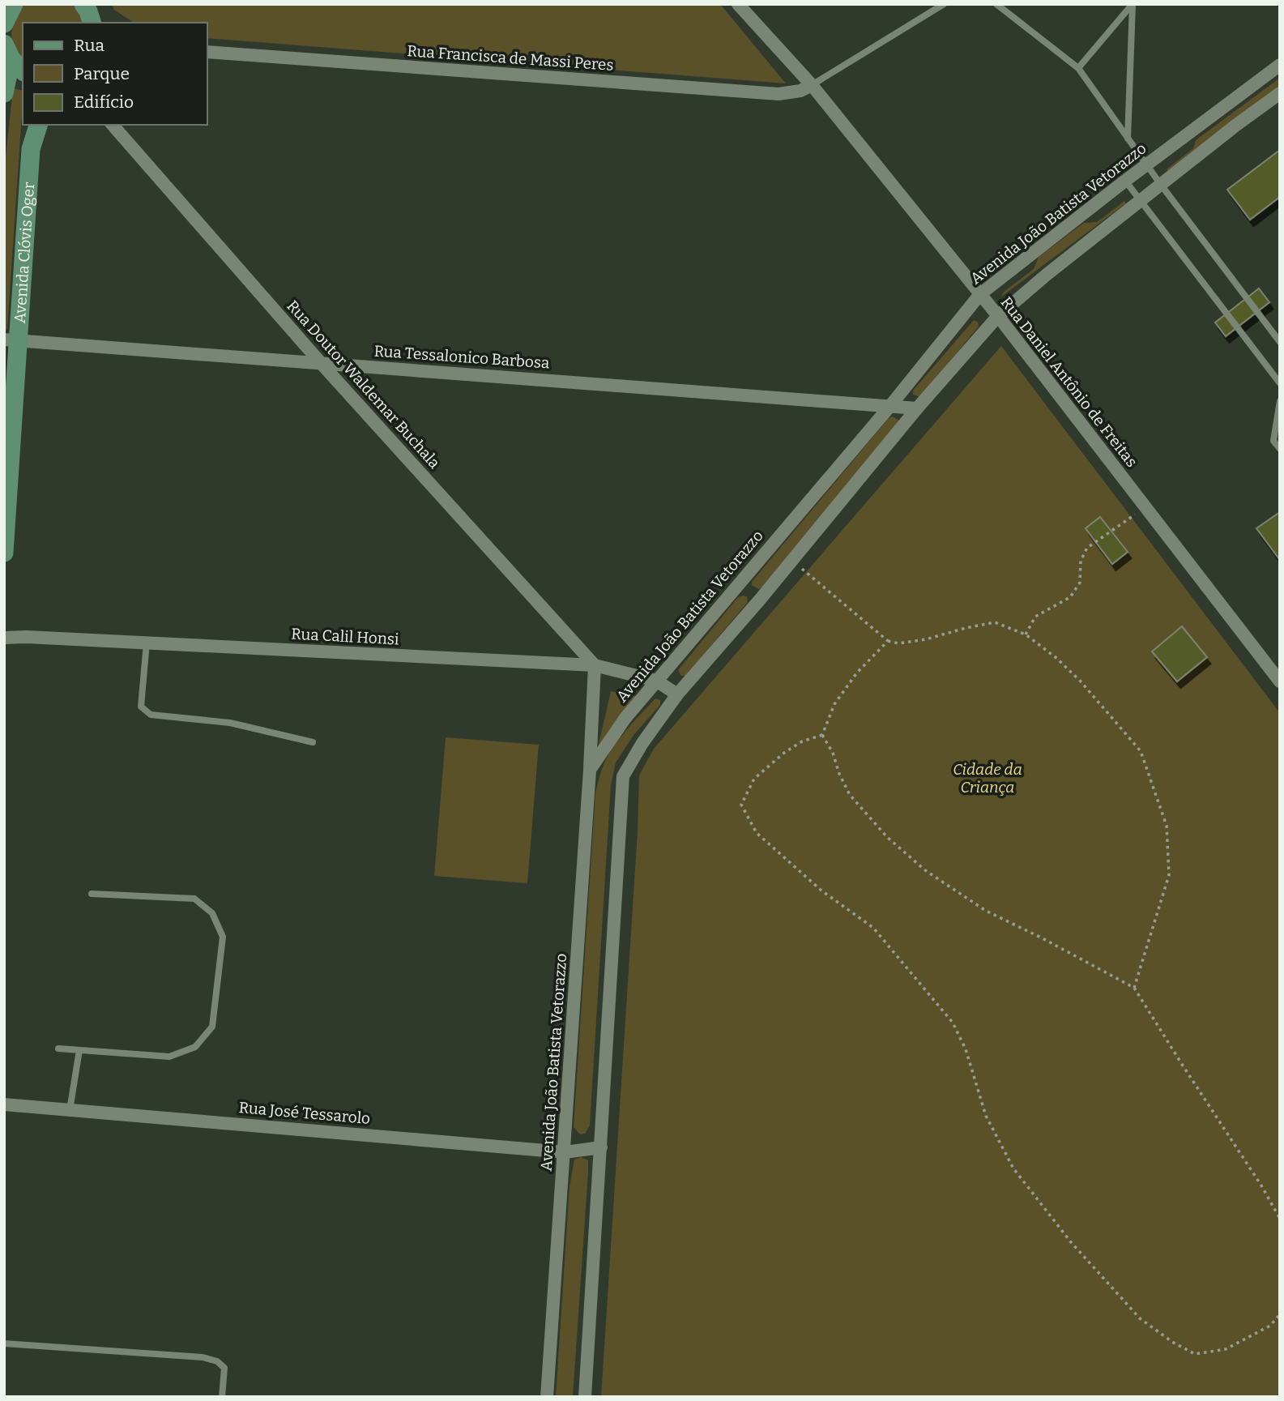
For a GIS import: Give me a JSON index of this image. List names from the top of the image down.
{
  "streets": {
    "main road": ["Avenida Clóvis Oger"],
    "street": [
      "Rua Francisca de Massi Peres",
      "Avenida João Batista Vetorazzo",
      "Rua Tessalonico Barbosa",
      "Rua Daniel Antônio de Freitas",
      "Rua Doutor Waldemar Buchala",
      "Rua Calil Honsi",
      "Rua José Tessarolo"
    ]
  },
  "crossings": [
    ["Rua Francisca de Massi Peres", "Rua Daniel Antônio de Freitas"],
    ["Avenida João Batista Vetorazzo", "Rua Tessalonico Barbosa"],
    ["Avenida João Batista Vetorazzo", "Rua Daniel Antônio de Freitas"],
    ["Avenida João Batista Vetorazzo", "Rua Calil Honsi"],
    ["Avenida João Batista Vetorazzo", "Rua José Tessarolo"],
    ["Avenida Clóvis Oger", "Rua Tessalonico Barbosa"],
    ["Rua Tessalonico Barbosa", "Rua Doutor Waldemar Buchala"],
    ["Rua Doutor Waldemar Buchala", "Rua Calil Honsi"]
  ],
  "parks": ["Cidade da Criança"],
  "legend": ["Rua", "Parque", "Edifício"]
}
